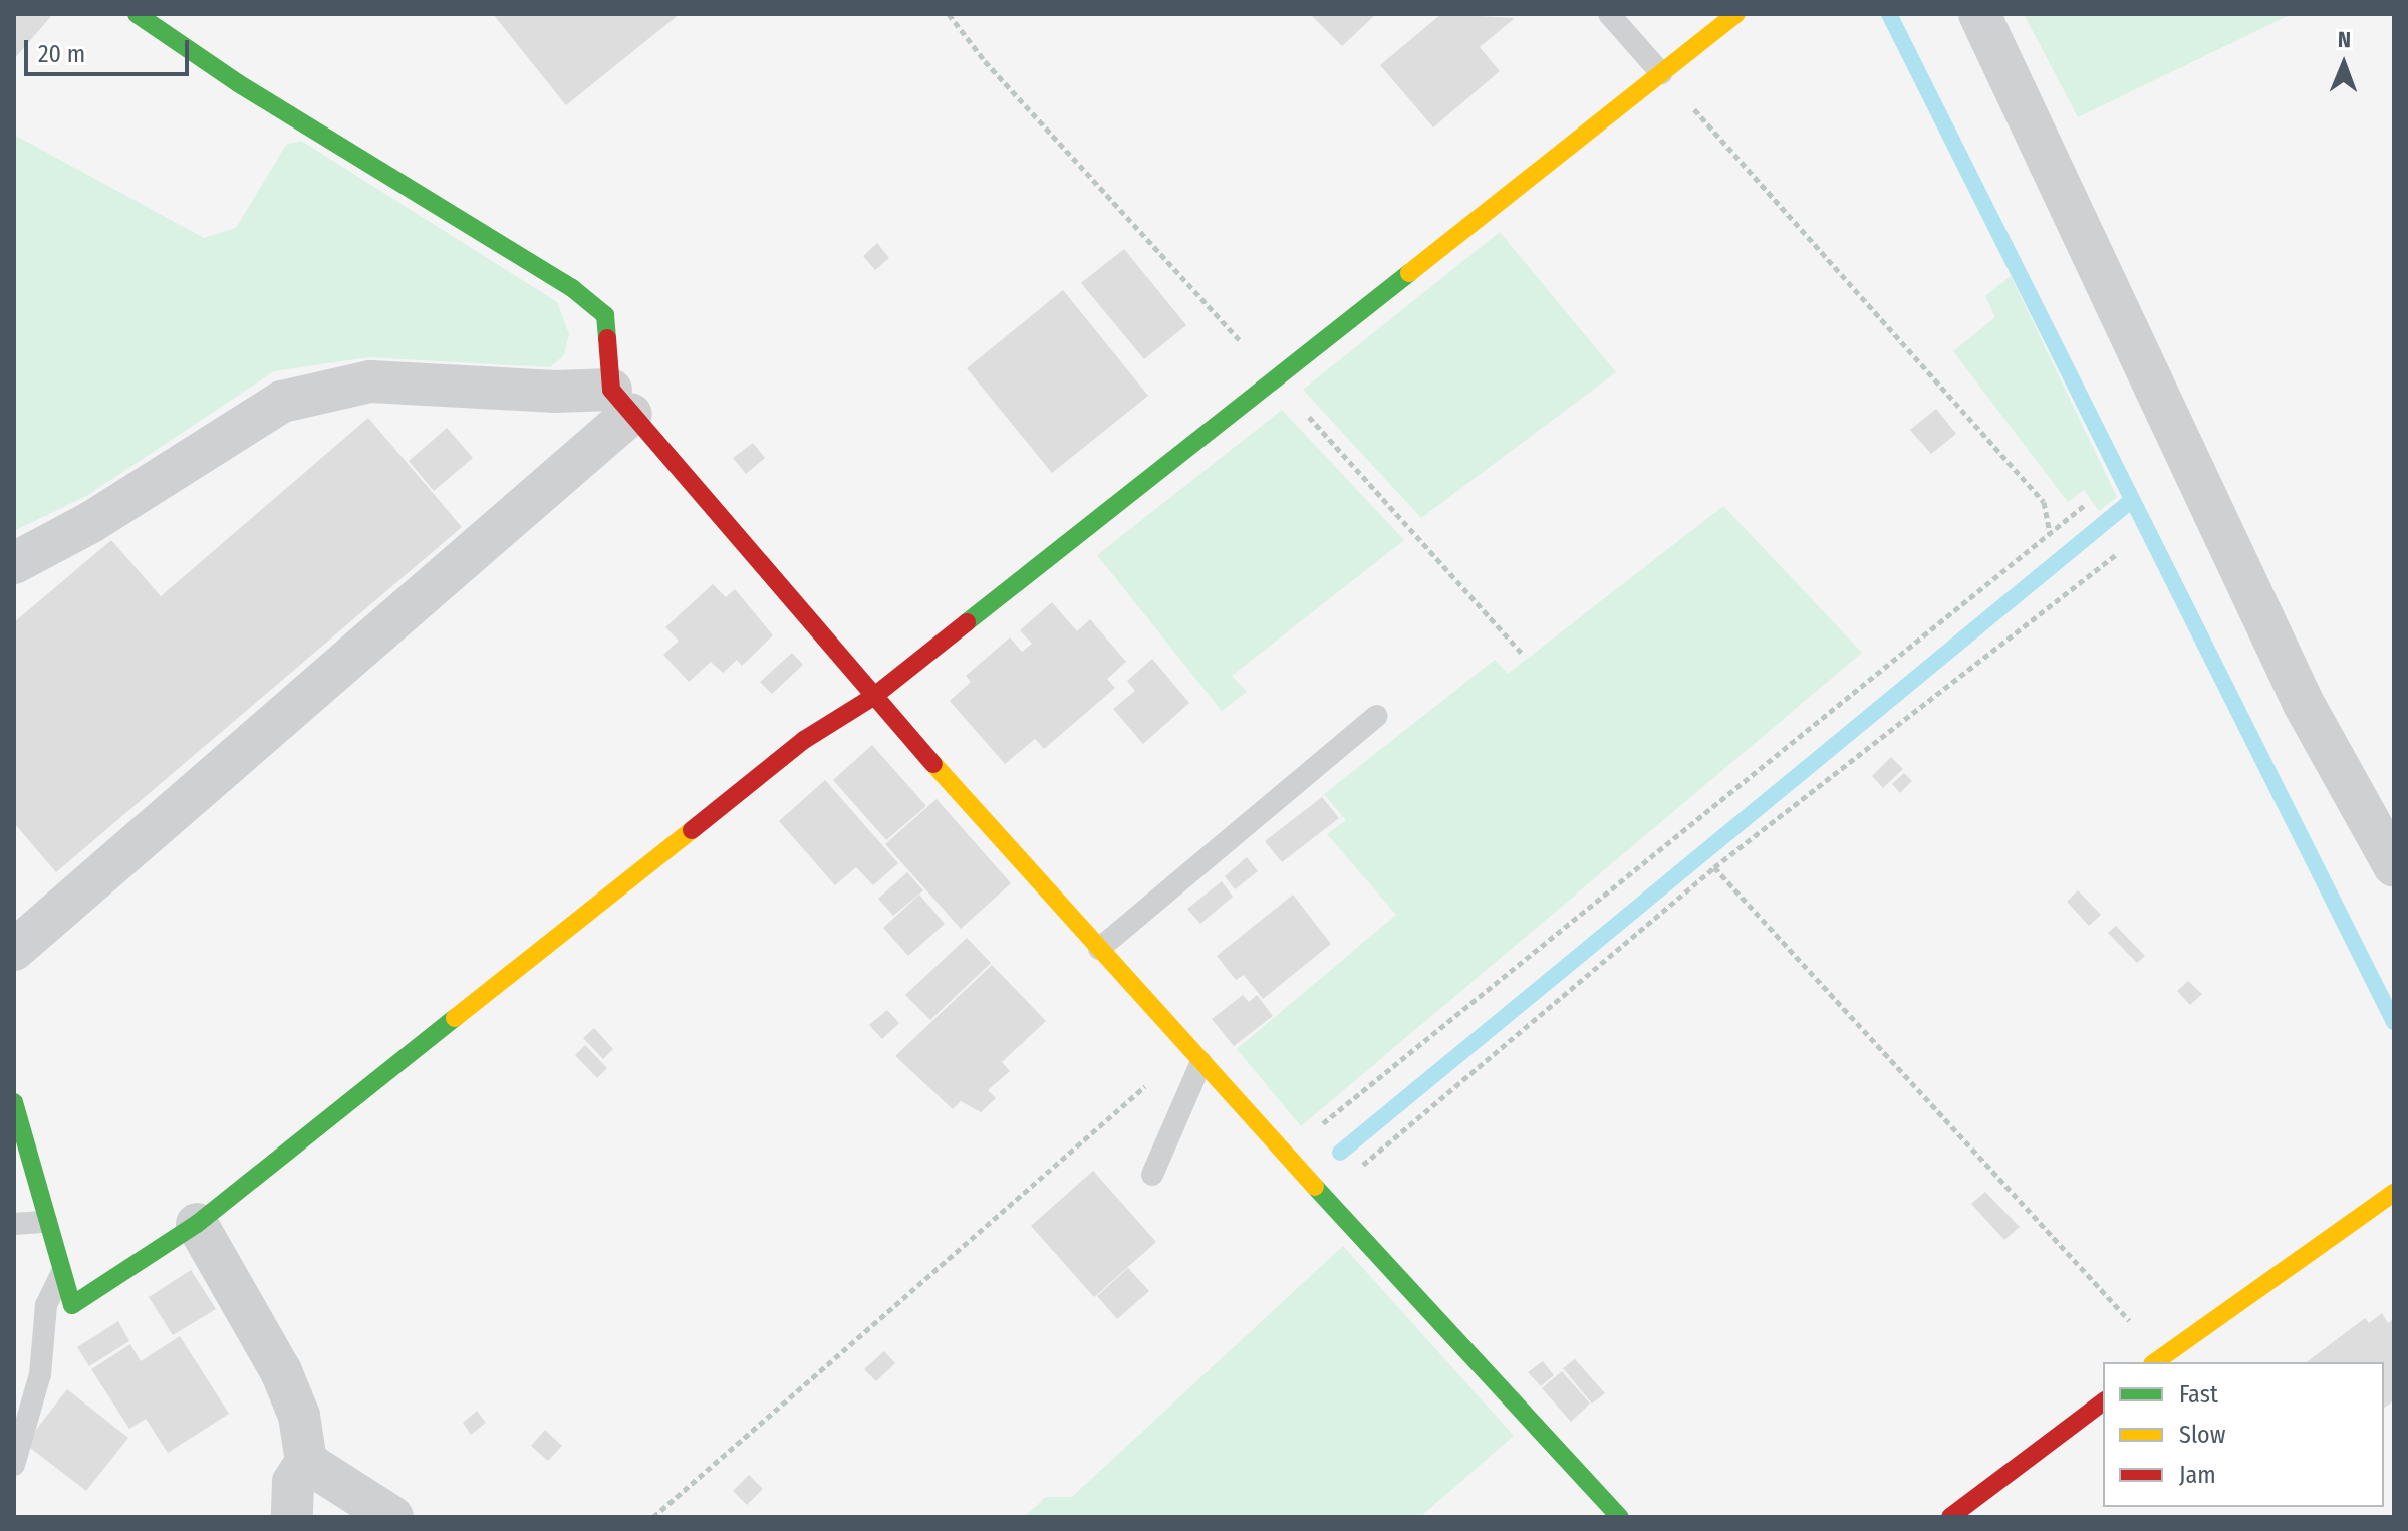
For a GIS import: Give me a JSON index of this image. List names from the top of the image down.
{
  "legend": ["Fast", "Slow", "Jam"],
  "scale_bar": "20 m",
  "north": "top"
}
